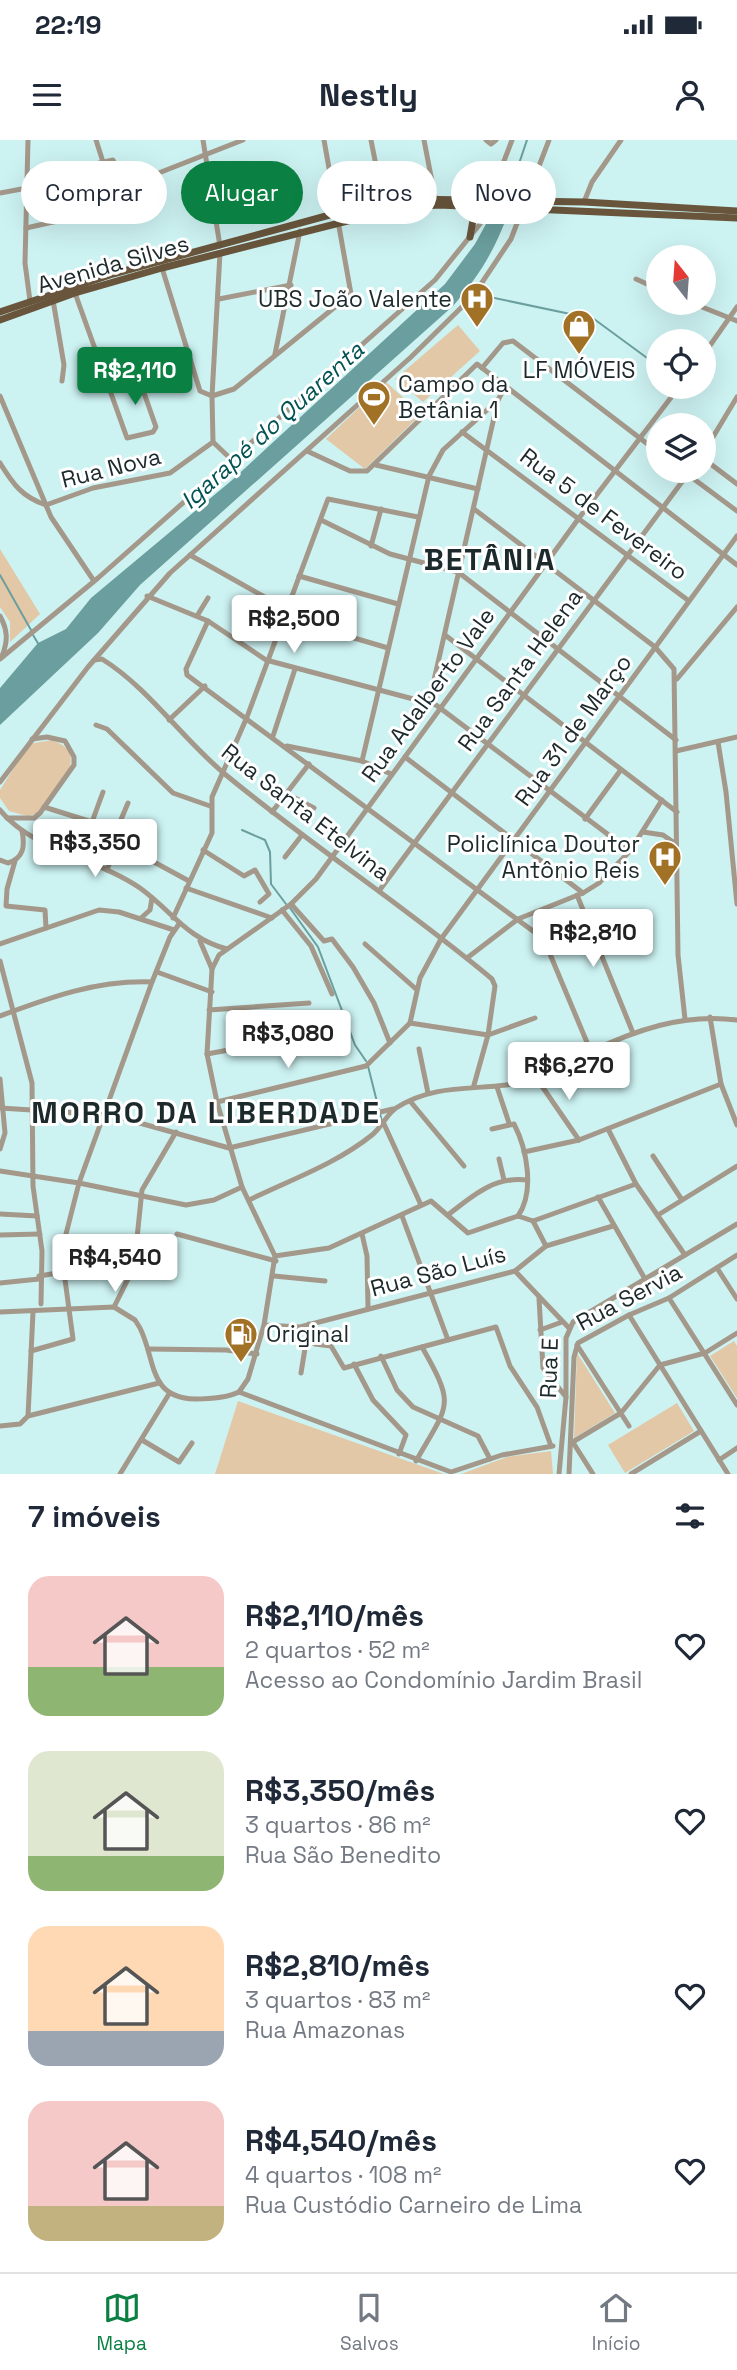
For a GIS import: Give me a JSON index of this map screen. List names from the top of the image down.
{
  "streets": {
    "main road": ["Avenida Silves"],
    "street": [
      "Rua Nova",
      "Rua 5 de Fevereiro",
      "Rua Santa Helena",
      "Rua Adalberto Vale",
      "Rua 31 de Março",
      "Rua Santa Etelvina",
      "Rua São Luís",
      "Rua Servia",
      "Rua E"
    ]
  },
  "crossings": [
    ["Rua 5 de Fevereiro", "Rua Santa Helena"],
    ["Rua 5 de Fevereiro", "Rua Adalberto Vale"],
    ["Rua 5 de Fevereiro", "Rua 31 de Março"],
    ["Rua Santa Helena", "Rua Santa Etelvina"],
    ["Rua Adalberto Vale", "Rua Santa Etelvina"],
    ["Rua 31 de Março", "Rua Santa Etelvina"],
    ["Rua São Luís", "Rua E"]
  ],
  "districts": ["BETÂNIA", "MORRO DA LIBERDADE"],
  "water": ["Igarapé do Quarenta"],
  "places": {
    "hospital": ["UBS João Valente", "Policlínica Doutor Antônio Reis"],
    "shop": ["LF MÓVEIS"],
    "sports": ["Campo da Betânia 1"],
    "fuel station": ["Original"]
  },
  "north": "top",
  "page": {
    "status": "22:19",
    "header": "Nestly",
    "chip": [
      "Comprar",
      "Alugar",
      "Filtros",
      "Novo"
    ],
    "price": [
      "R$2,110",
      "R$2,500",
      "R$3,350",
      "R$2,810",
      "R$3,080",
      "R$6,270",
      "R$4,540"
    ],
    "heading": "7 imóveis",
    "list": [
      {
        "name": "R$2,110/mês",
        "note": "2 quartos · 52 m² · Acesso ao Condomínio Jardim Brasil"
      },
      {
        "name": "R$3,350/mês",
        "note": "3 quartos · 86 m² · Rua São Benedito"
      },
      {
        "name": "R$2,810/mês",
        "note": "3 quartos · 83 m² · Rua Amazonas"
      },
      {
        "name": "R$4,540/mês",
        "note": "4 quartos · 108 m² · Rua Custódio Carneiro de Lima"
      }
    ],
    "tabs": ["Mapa", "Salvos", "Início"]
  }
}
